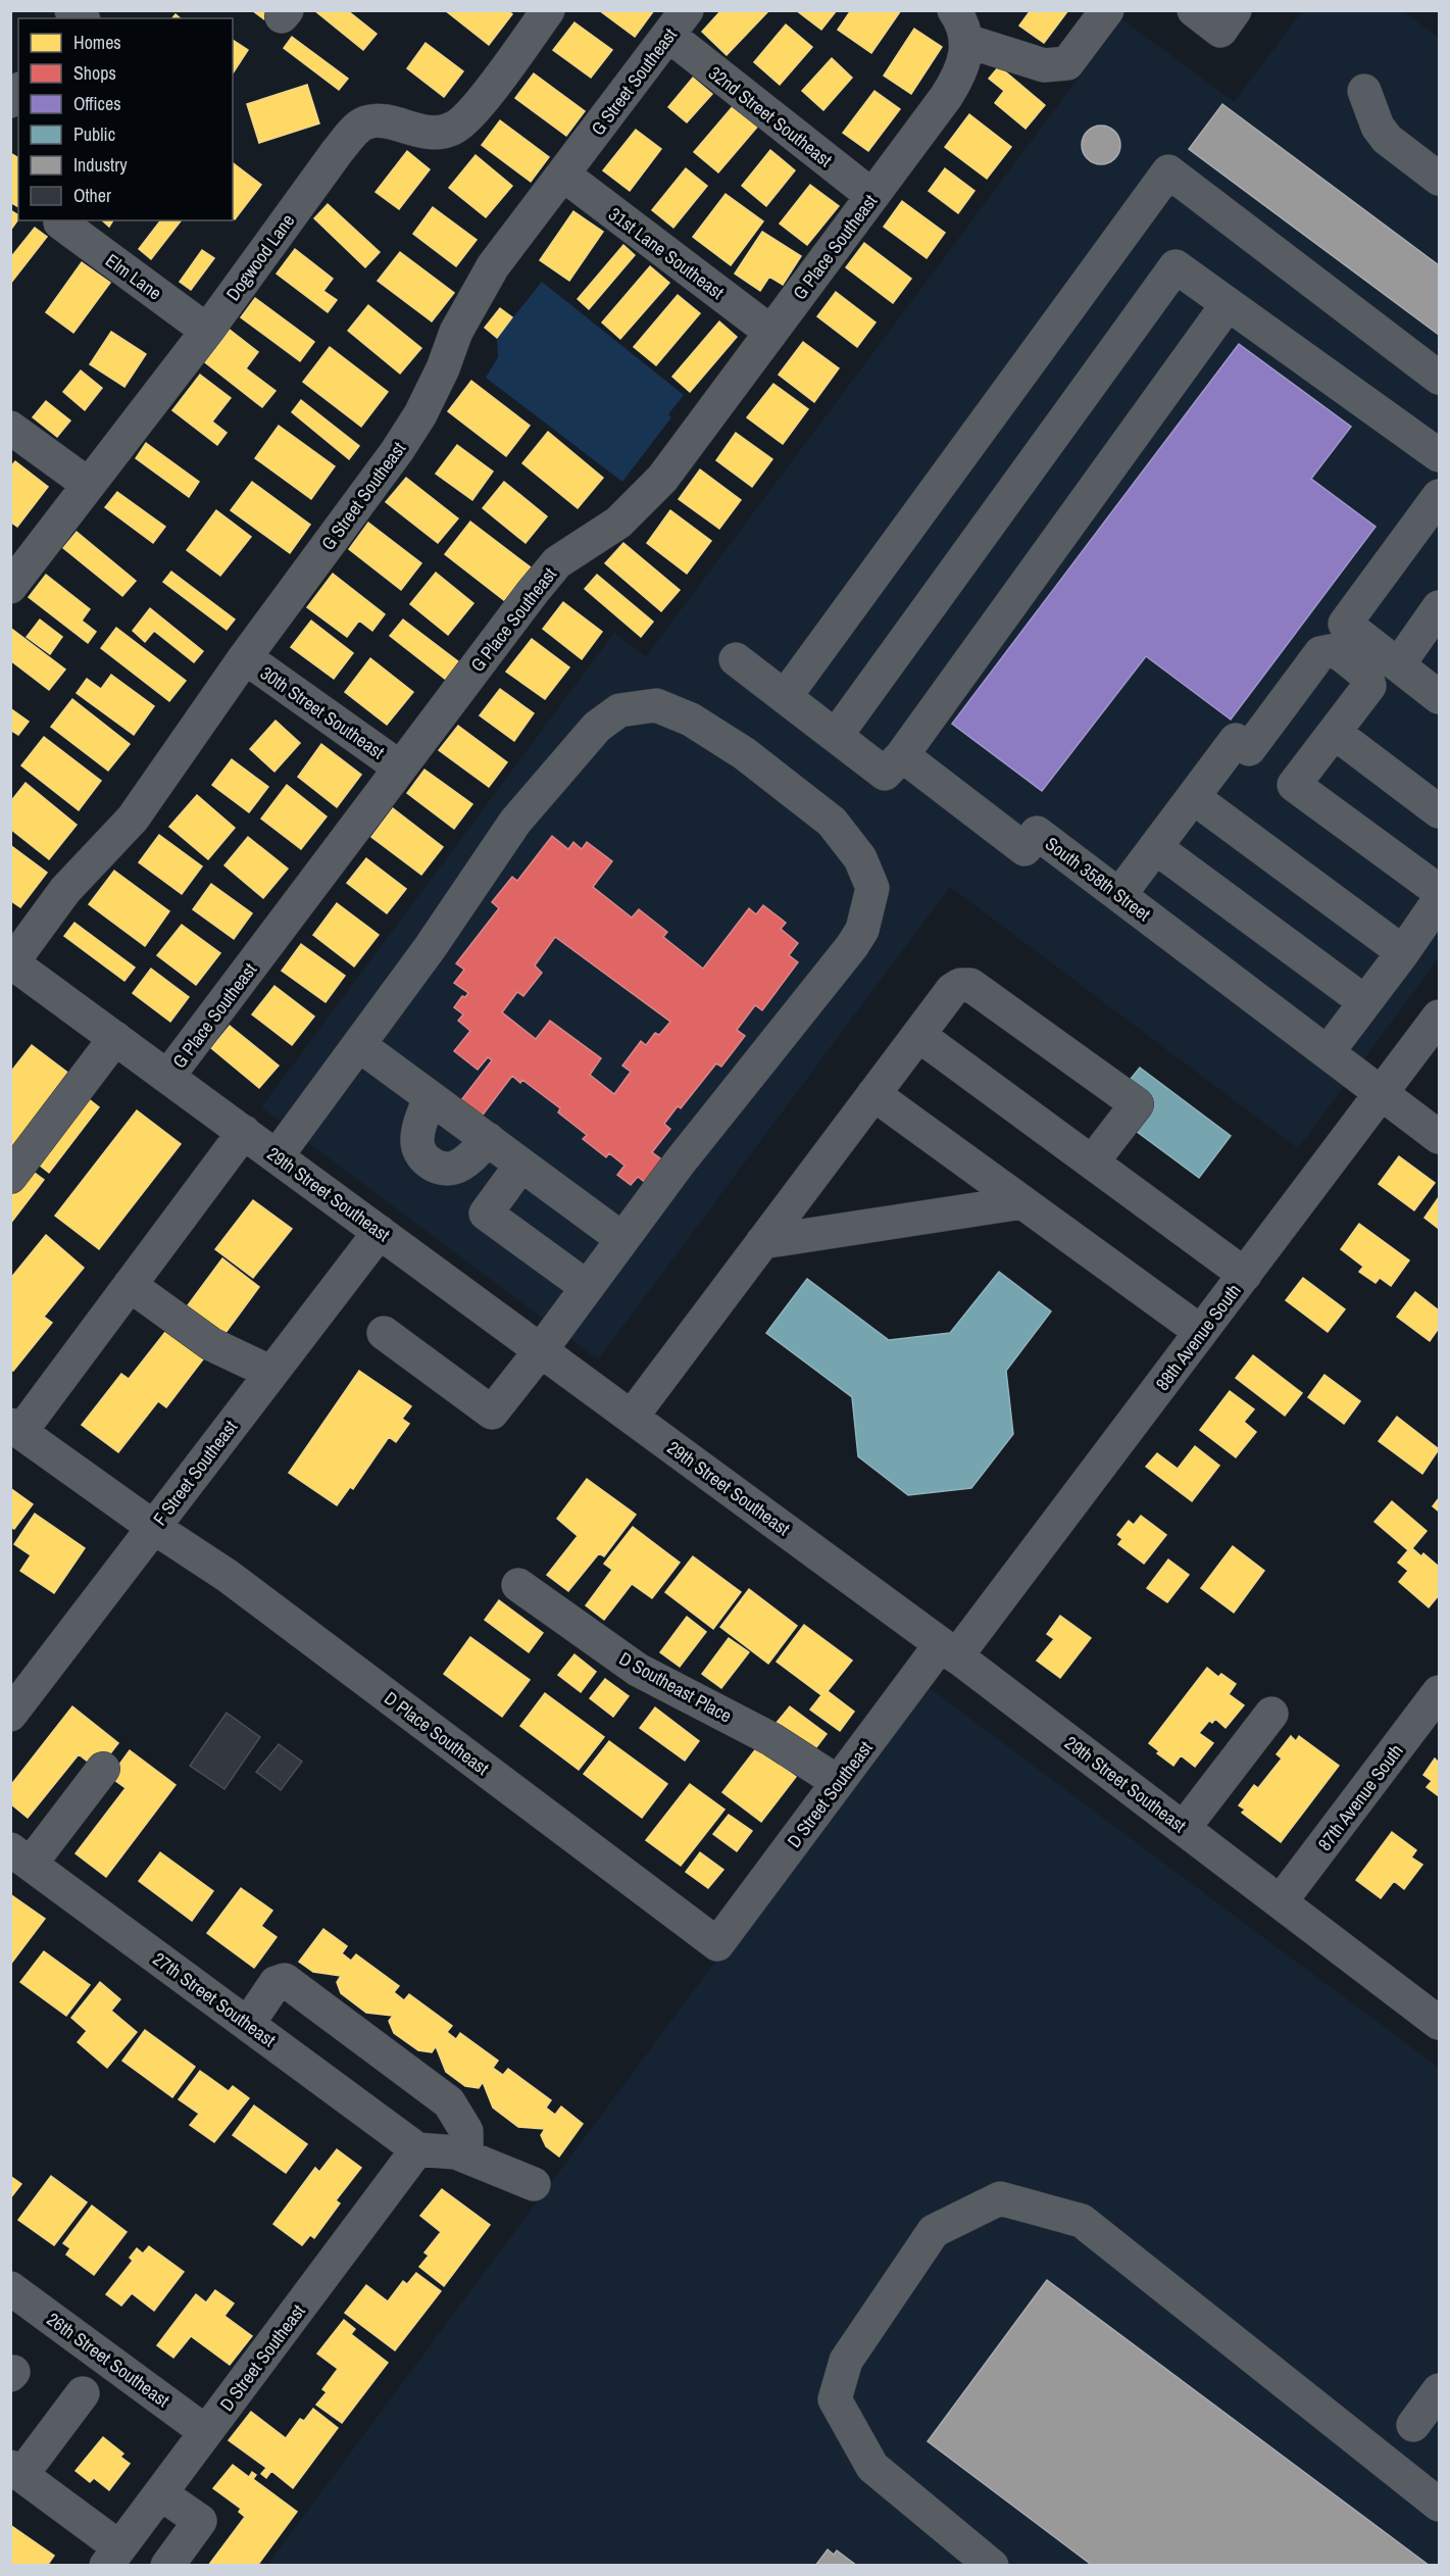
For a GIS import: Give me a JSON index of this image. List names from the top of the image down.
{
  "streets": {
    "street": [
      "G Street Southeast",
      "32nd Street Southeast",
      "G Place Southeast",
      "31st Lane Southeast",
      "Dogwood Lane",
      "Elm Lane",
      "30th Street Southeast",
      "South 358th Street",
      "29th Street Southeast",
      "88th Avenue South",
      "F Street Southeast",
      "D Southeast Place",
      "D Place Southeast",
      "D Street Southeast",
      "87th Avenue South",
      "27th Street Southeast",
      "26th Street Southeast"
    ]
  },
  "crossings": [
    ["G Street Southeast", "32nd Street Southeast"],
    ["G Street Southeast", "31st Lane Southeast"],
    ["G Street Southeast", "30th Street Southeast"],
    ["G Street Southeast", "29th Street Southeast"],
    ["32nd Street Southeast", "G Place Southeast"],
    ["G Place Southeast", "31st Lane Southeast"],
    ["G Place Southeast", "30th Street Southeast"],
    ["G Place Southeast", "29th Street Southeast"],
    ["Dogwood Lane", "Elm Lane"],
    ["South 358th Street", "88th Avenue South"],
    ["29th Street Southeast", "88th Avenue South"],
    ["29th Street Southeast", "F Street Southeast"],
    ["29th Street Southeast", "D Street Southeast"],
    ["29th Street Southeast", "87th Avenue South"],
    ["88th Avenue South", "D Street Southeast"],
    ["F Street Southeast", "D Place Southeast"],
    ["D Southeast Place", "D Street Southeast"],
    ["D Place Southeast", "D Street Southeast"],
    ["D Street Southeast", "27th Street Southeast"],
    ["D Street Southeast", "26th Street Southeast"]
  ],
  "legend": [
    "Homes",
    "Shops",
    "Offices",
    "Public",
    "Industry",
    "Other"
  ]
}
